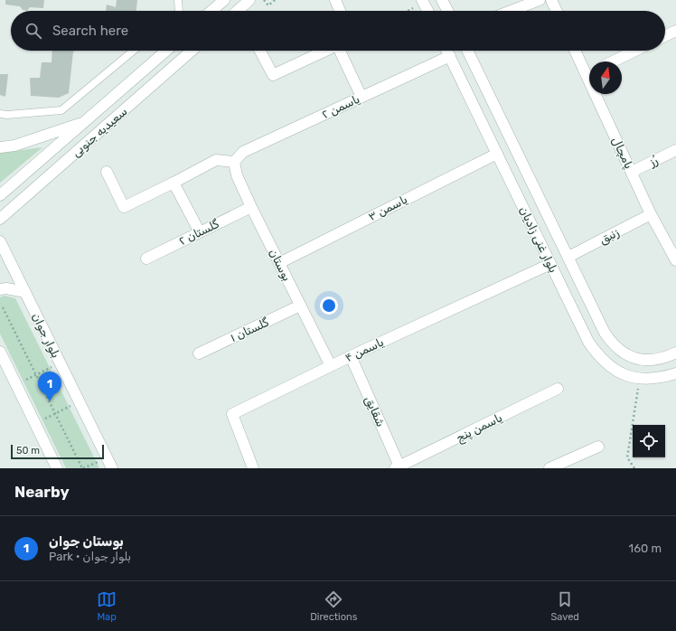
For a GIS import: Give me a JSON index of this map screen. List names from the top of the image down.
{
  "streets": {
    "street": [
      "یاسمن ۲",
      "سعیدیه جنوبی",
      "پامچال",
      "رُز",
      "یاسمن ۳",
      "گلستان ۲",
      "زنبق",
      "بلوار غنی زادیان",
      "بوستان",
      "گلستان ۱",
      "بلوار جوان",
      "یاسمن ۴",
      "شقایق",
      "یاسمن پنج"
    ]
  },
  "crossings": [
    ["یاسمن ۲", "بلوار غنی زادیان"],
    ["یاسمن ۲", "بوستان"],
    ["پامچال", "رُز"],
    ["پامچال", "زنبق"],
    ["یاسمن ۳", "بلوار غنی زادیان"],
    ["یاسمن ۳", "بوستان"],
    ["گلستان ۲", "بوستان"],
    ["زنبق", "بلوار غنی زادیان"],
    ["زنبق", "یاسمن ۴"],
    ["بلوار غنی زادیان", "یاسمن ۴"],
    ["بوستان", "گلستان ۱"],
    ["بوستان", "یاسمن ۴"],
    ["یاسمن ۴", "شقایق"],
    ["شقایق", "یاسمن پنج"]
  ],
  "scale_bar": "50 m",
  "north": "top",
  "page": {
    "search": "Search here",
    "pins": "1",
    "scale": "50 m",
    "heading": "Nearby",
    "list": [
      {
        "mark": "1",
        "name": "بوستان جوان",
        "note": "Park · بلوار جوان",
        "value": "160 m"
      }
    ],
    "nav": ["Map", "Directions", "Saved"]
  }
}
